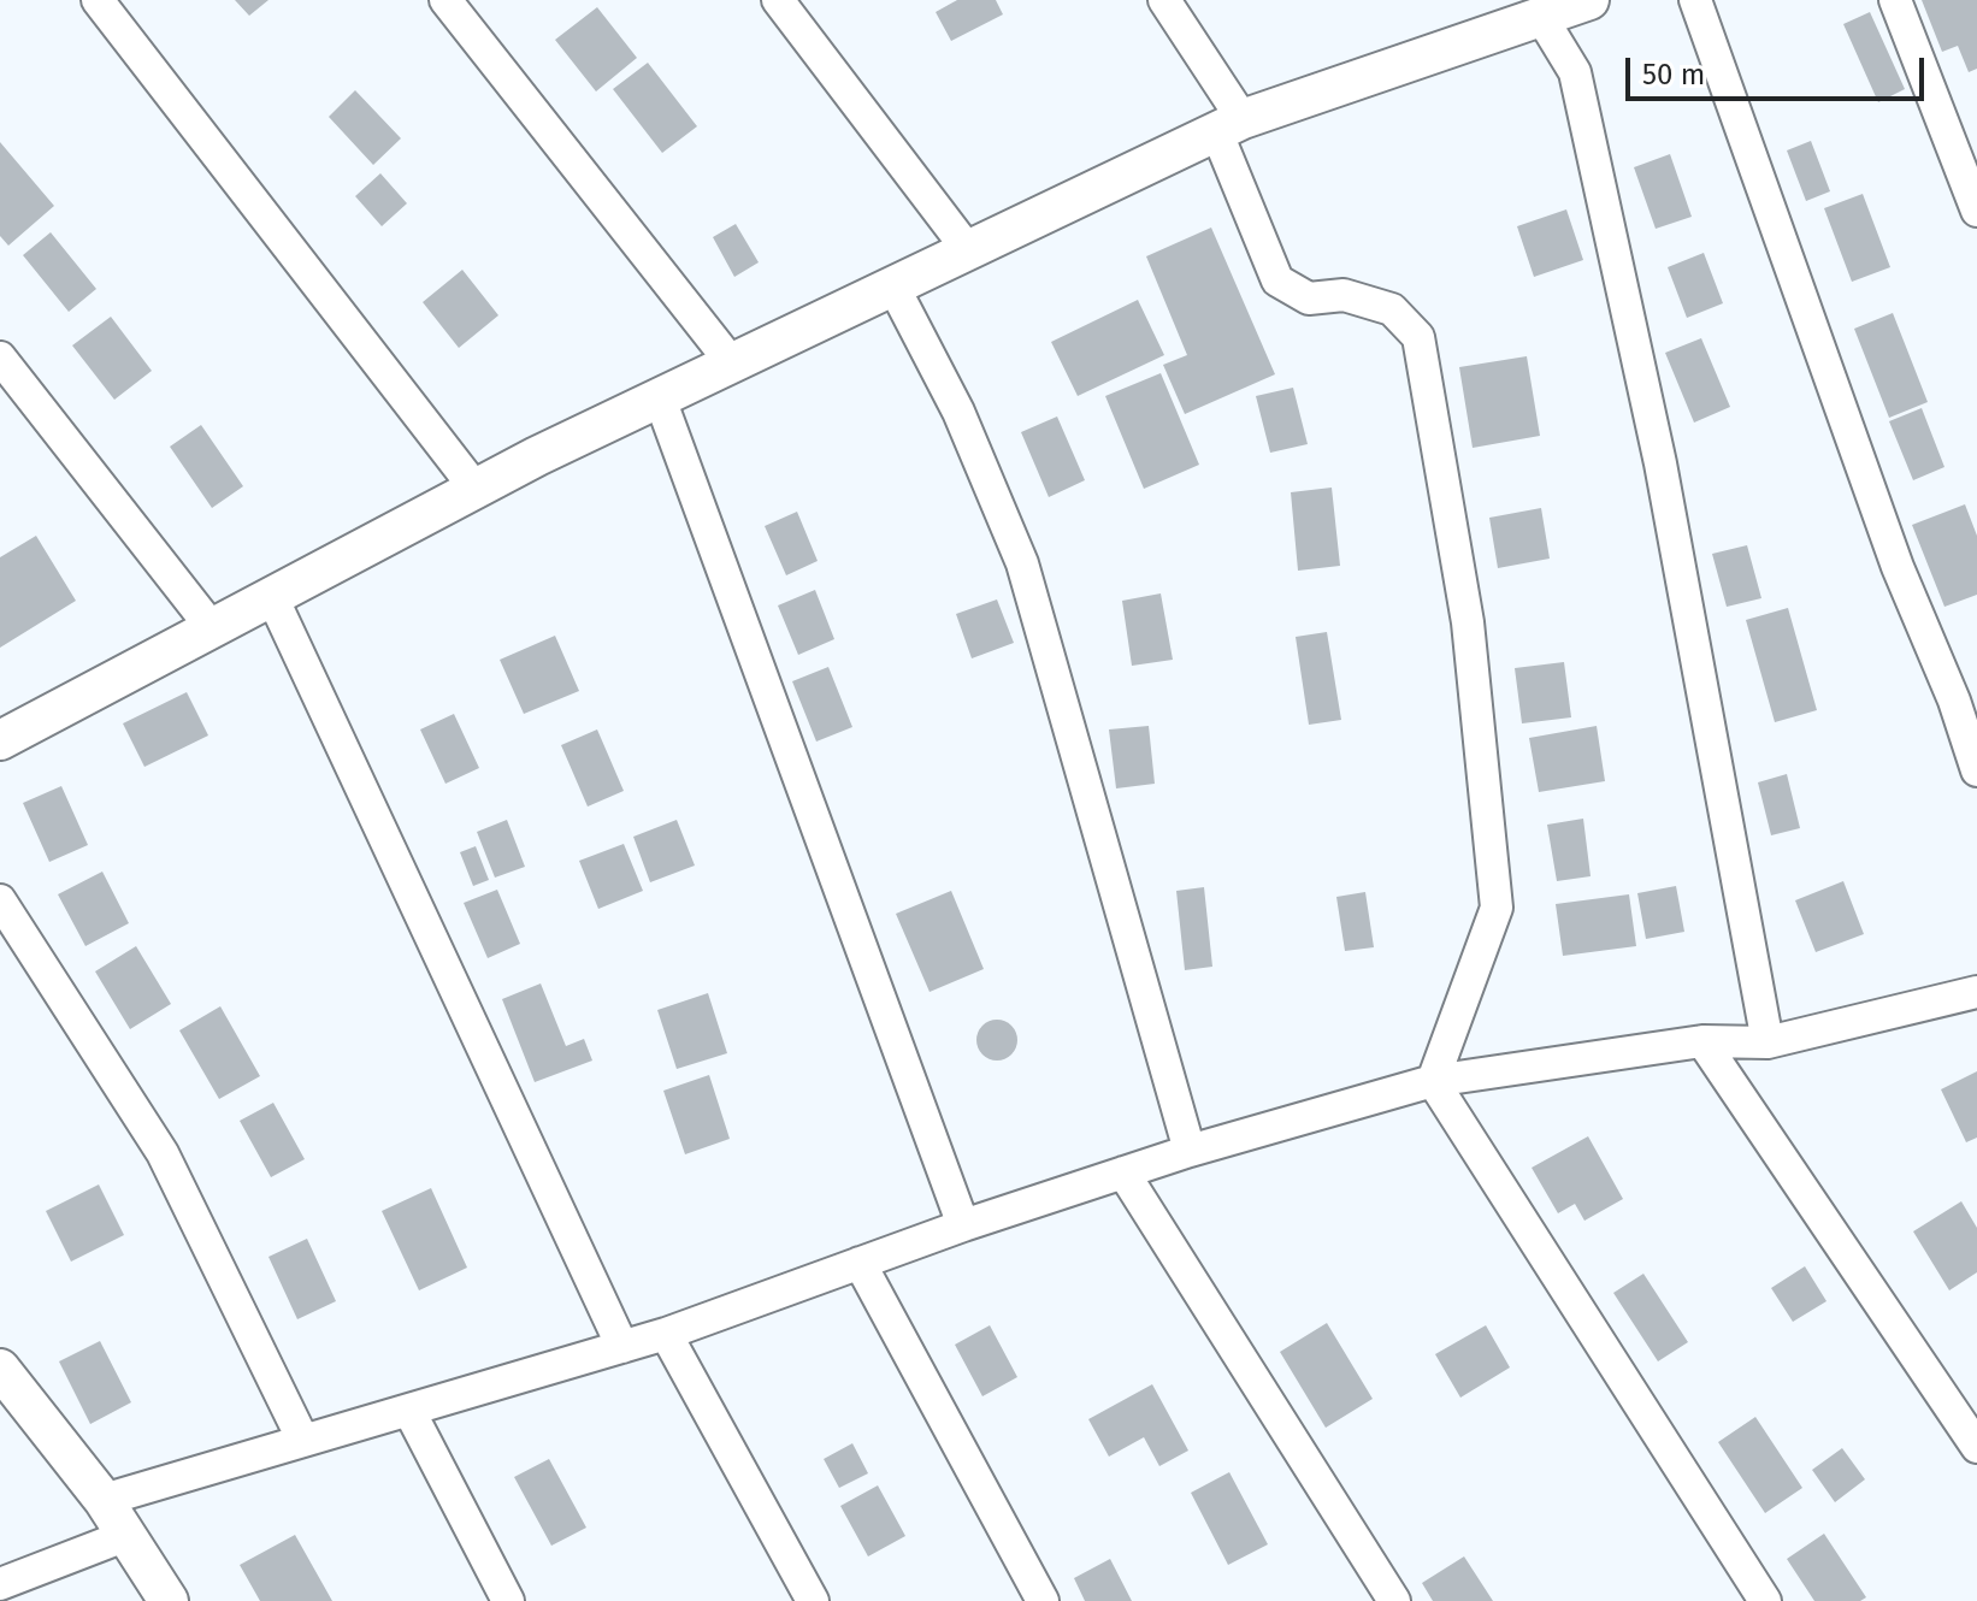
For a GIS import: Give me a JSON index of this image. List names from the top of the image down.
{
  "scale_bar": "50 m"
}
